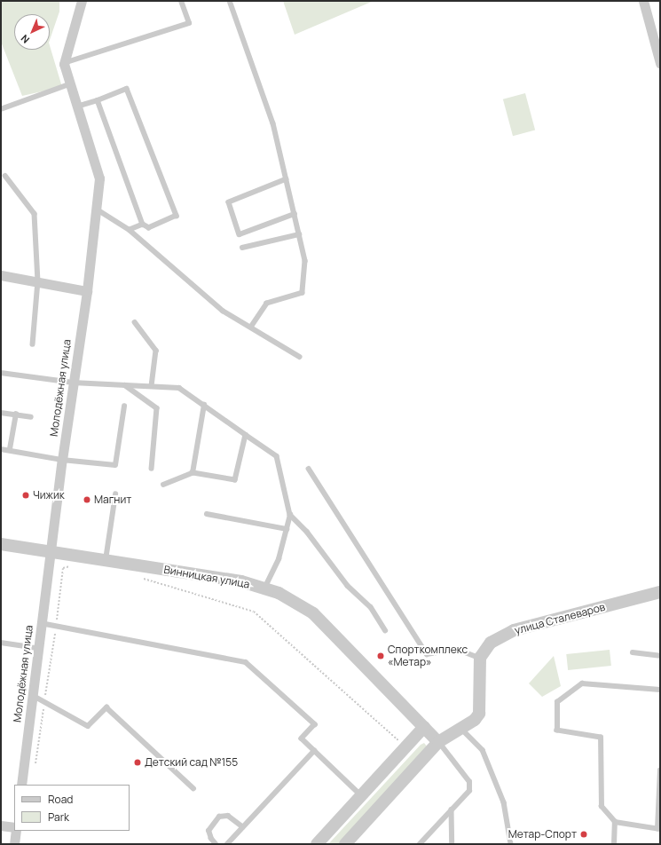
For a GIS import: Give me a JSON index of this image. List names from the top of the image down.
{
  "streets": {
    "street": ["Молодёжная улица", "Винницкая улица", "улица Сталеваров"]
  },
  "crossings": [
    ["Молодёжная улица", "Винницкая улица"]
  ],
  "places": [
    "Чижик",
    "Магнит",
    "Спорткомплекс «Метар»",
    "Детский сад №155",
    "Метар-Спорт"
  ],
  "legend": ["Road", "Park"],
  "north": "bottom left"
}
